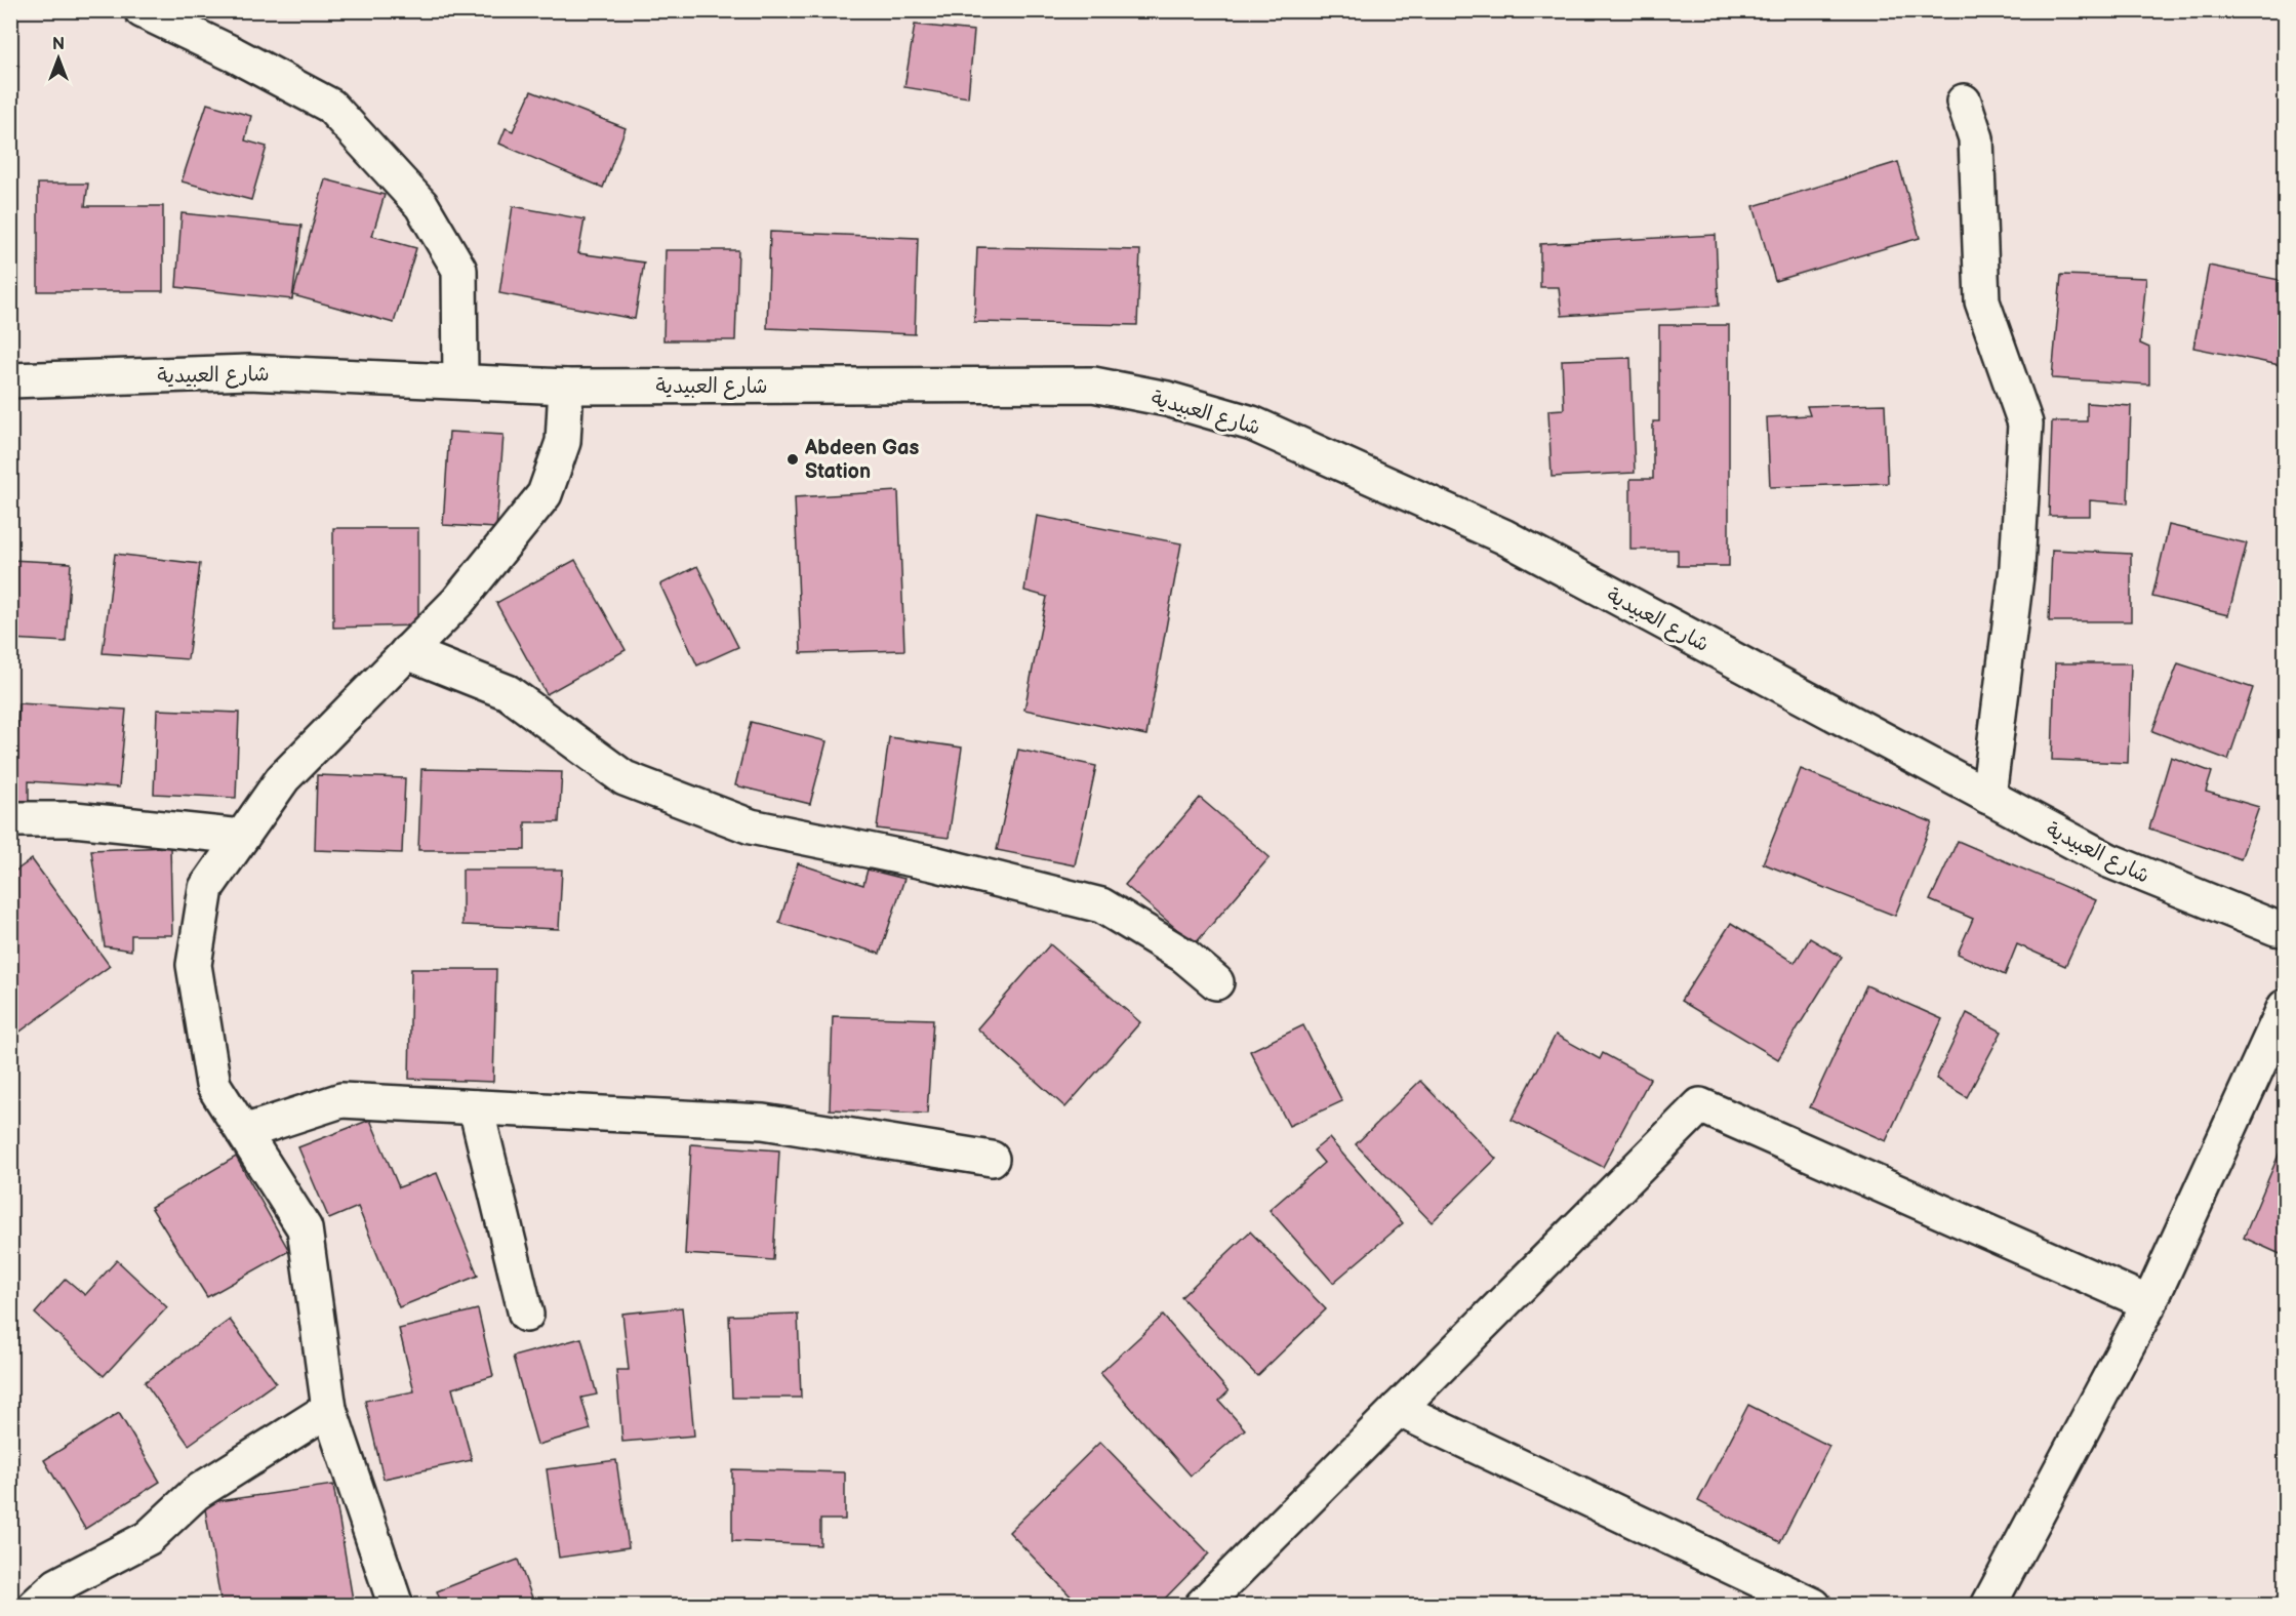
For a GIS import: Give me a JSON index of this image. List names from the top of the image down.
{
  "streets": {
    "street": ["شارع العبيدية"]
  },
  "places": ["Abdeen Gas Station"],
  "north": "top"
}
